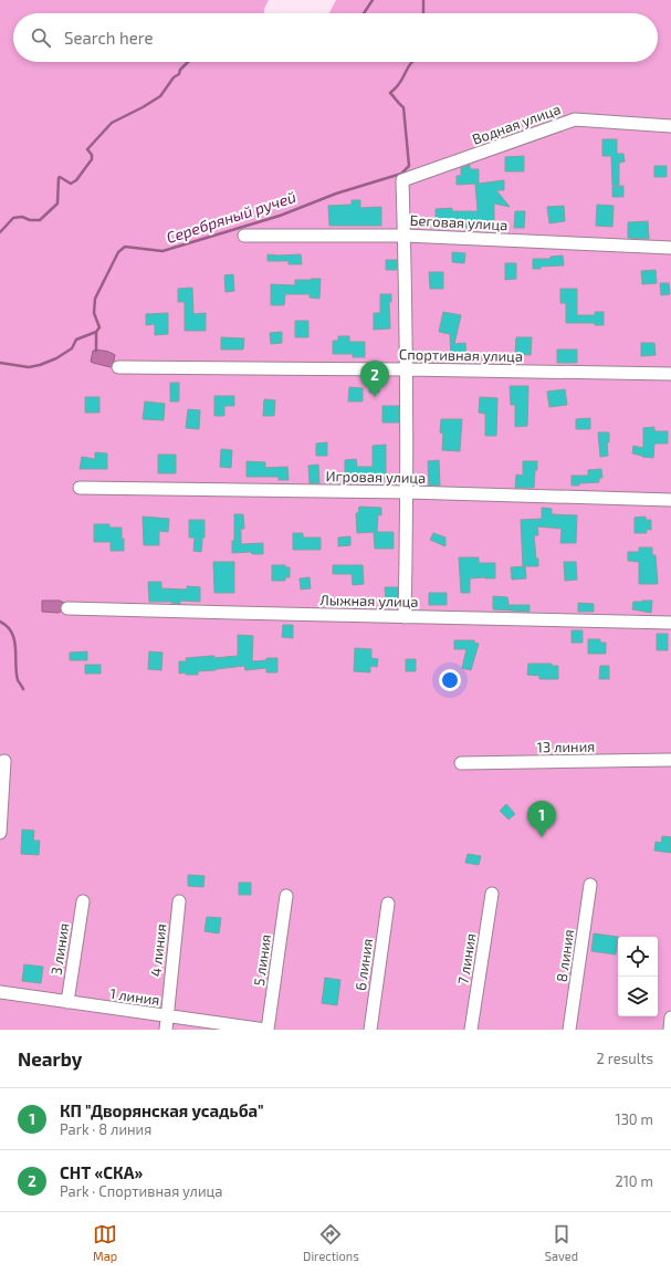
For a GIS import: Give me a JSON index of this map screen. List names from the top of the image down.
{
  "streets": {
    "street": [
      "Водная улица",
      "Беговая улица",
      "Спортивная улица",
      "Игровая улица",
      "Лыжная улица",
      "13 линия",
      "3 линия",
      "4 линия",
      "8 линия",
      "7 линия",
      "5 линия",
      "6 линия",
      "1 линия"
    ]
  },
  "crossings": [
    ["Водная улица", "Беговая улица"],
    ["3 линия", "1 линия"],
    ["4 линия", "1 линия"],
    ["5 линия", "1 линия"]
  ],
  "water": ["Серебряный ручей"],
  "page": {
    "search": "Search here",
    "pins": ["2", "1"],
    "heading": ["Nearby", "2 results"],
    "list": [
      {
        "mark": "1",
        "name": "КП \"Дворянская усадьба\"",
        "note": "Park · 8 линия",
        "value": "130 m"
      },
      {
        "mark": "2",
        "name": "СНТ «СКА»",
        "note": "Park · Спортивная улица",
        "value": "210 m"
      }
    ],
    "nav": ["Map", "Directions", "Saved"]
  }
}
